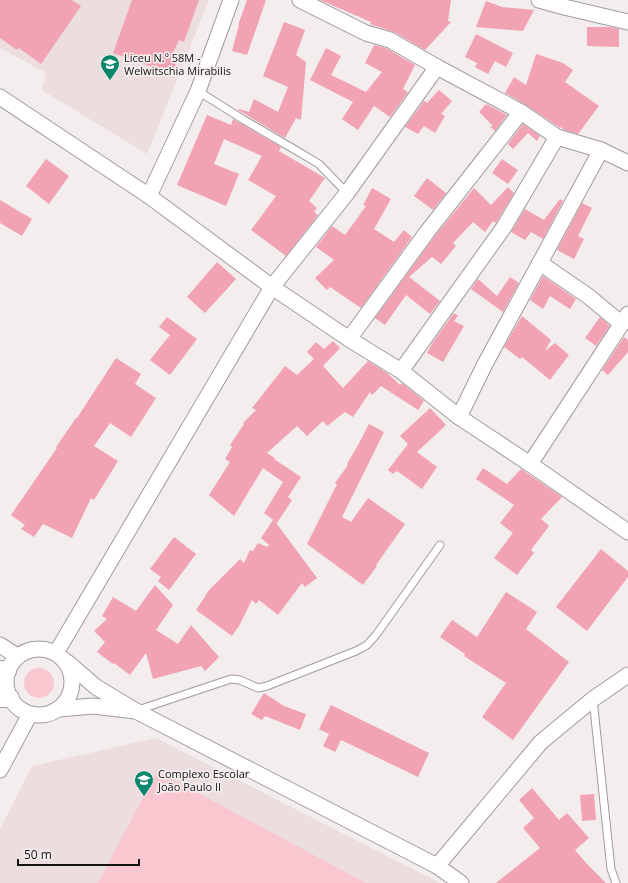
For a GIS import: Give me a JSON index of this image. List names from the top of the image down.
{
  "places": {
    "school or university": ["Liceu N.º 58M - Welwitschia Mirabilis", "Complexo Escolar João Paulo II"]
  },
  "scale_bar": "50 m"
}
